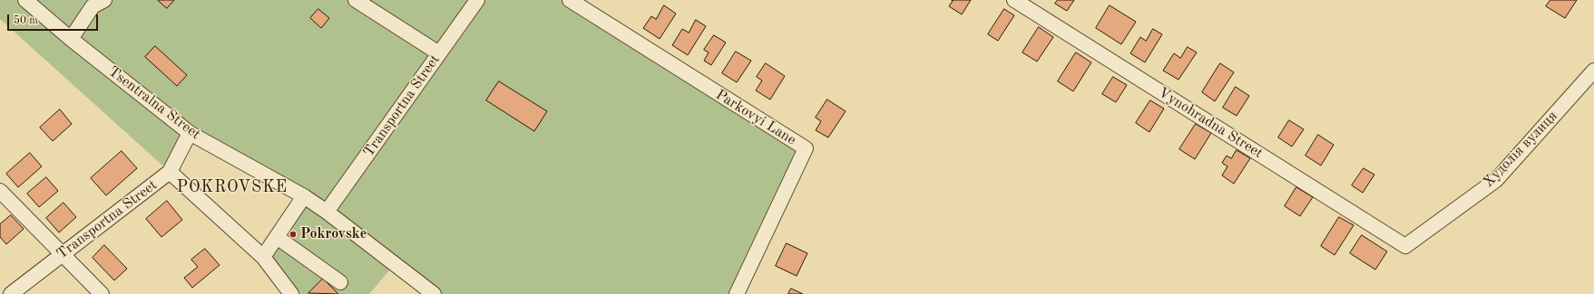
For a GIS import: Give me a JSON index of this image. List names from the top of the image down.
{
  "streets": {
    "street": [
      "Tsentralna Street",
      "Transportna Street",
      "Parkovyi Lane",
      "Vynohradna Street",
      "Худолія вулиця"
    ]
  },
  "crossings": [
    ["Tsentralna Street", "Transportna Street"],
    ["Vynohradna Street", "Худолія вулиця"]
  ],
  "districts": ["POKROVSKE"],
  "places": ["Pokrovske"],
  "scale_bar": "50 m"
}
